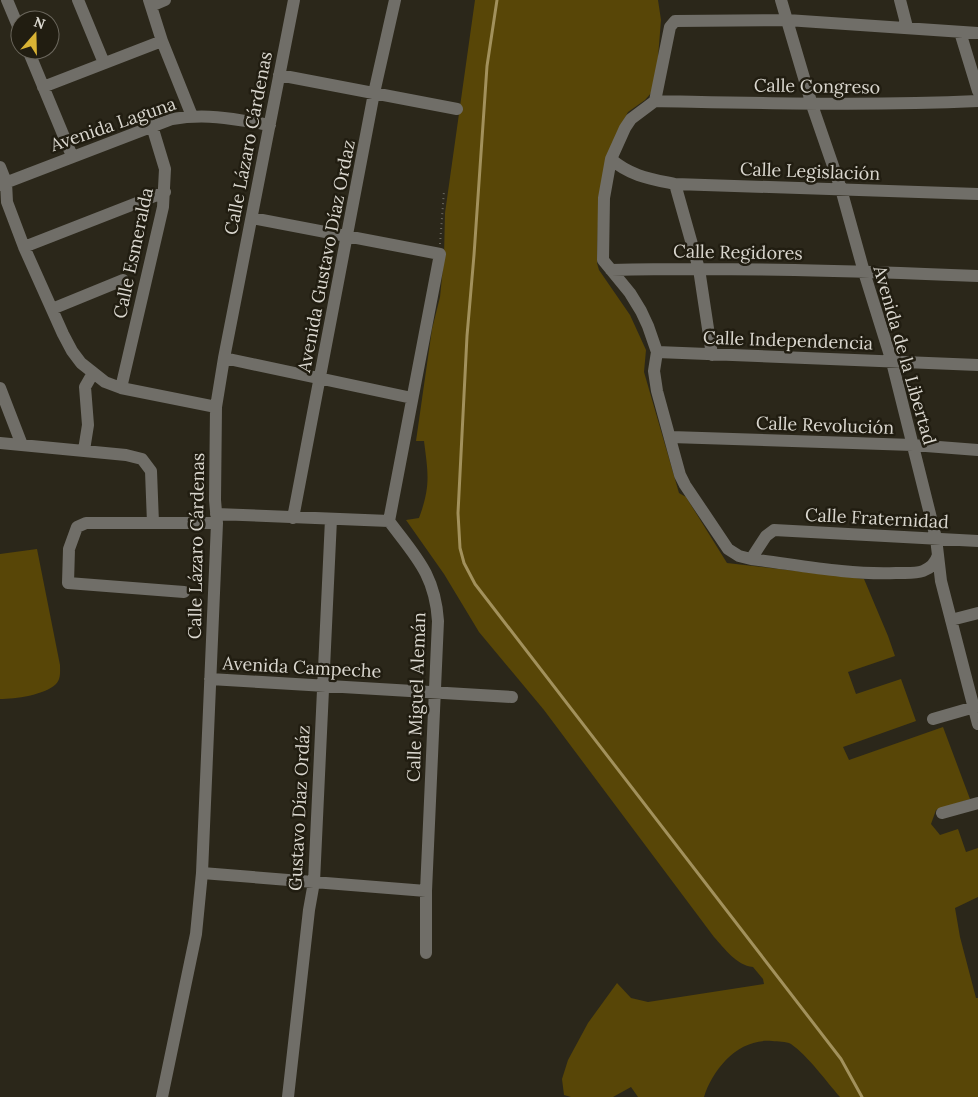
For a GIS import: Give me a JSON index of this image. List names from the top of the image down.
{
  "streets": {
    "street": [
      "Calle Congreso",
      "Avenida Laguna",
      "Calle Lázaro Cárdenas",
      "Calle Legislación",
      "Calle Regidores",
      "Calle Esmeralda",
      "Avenida Gustavo Díaz Ordaz",
      "Calle Independencia",
      "Avenida de la Libertad",
      "Calle Revolución",
      "Calle Fraternidad",
      "Avenida Campeche",
      "Calle Miguel Alemán",
      "Gustavo Díaz Ordáz"
    ]
  },
  "crossings": [
    ["Calle Congreso", "Avenida de la Libertad"],
    ["Avenida Laguna", "Calle Lázaro Cárdenas"],
    ["Avenida Laguna", "Calle Esmeralda"],
    ["Calle Lázaro Cárdenas", "Avenida Campeche"],
    ["Calle Legislación", "Avenida de la Libertad"],
    ["Calle Regidores", "Avenida de la Libertad"],
    ["Calle Independencia", "Avenida de la Libertad"],
    ["Avenida de la Libertad", "Calle Revolución"],
    ["Avenida de la Libertad", "Calle Fraternidad"],
    ["Avenida Campeche", "Calle Miguel Alemán"],
    ["Avenida Campeche", "Gustavo Díaz Ordáz"]
  ],
  "north": "top"
}
